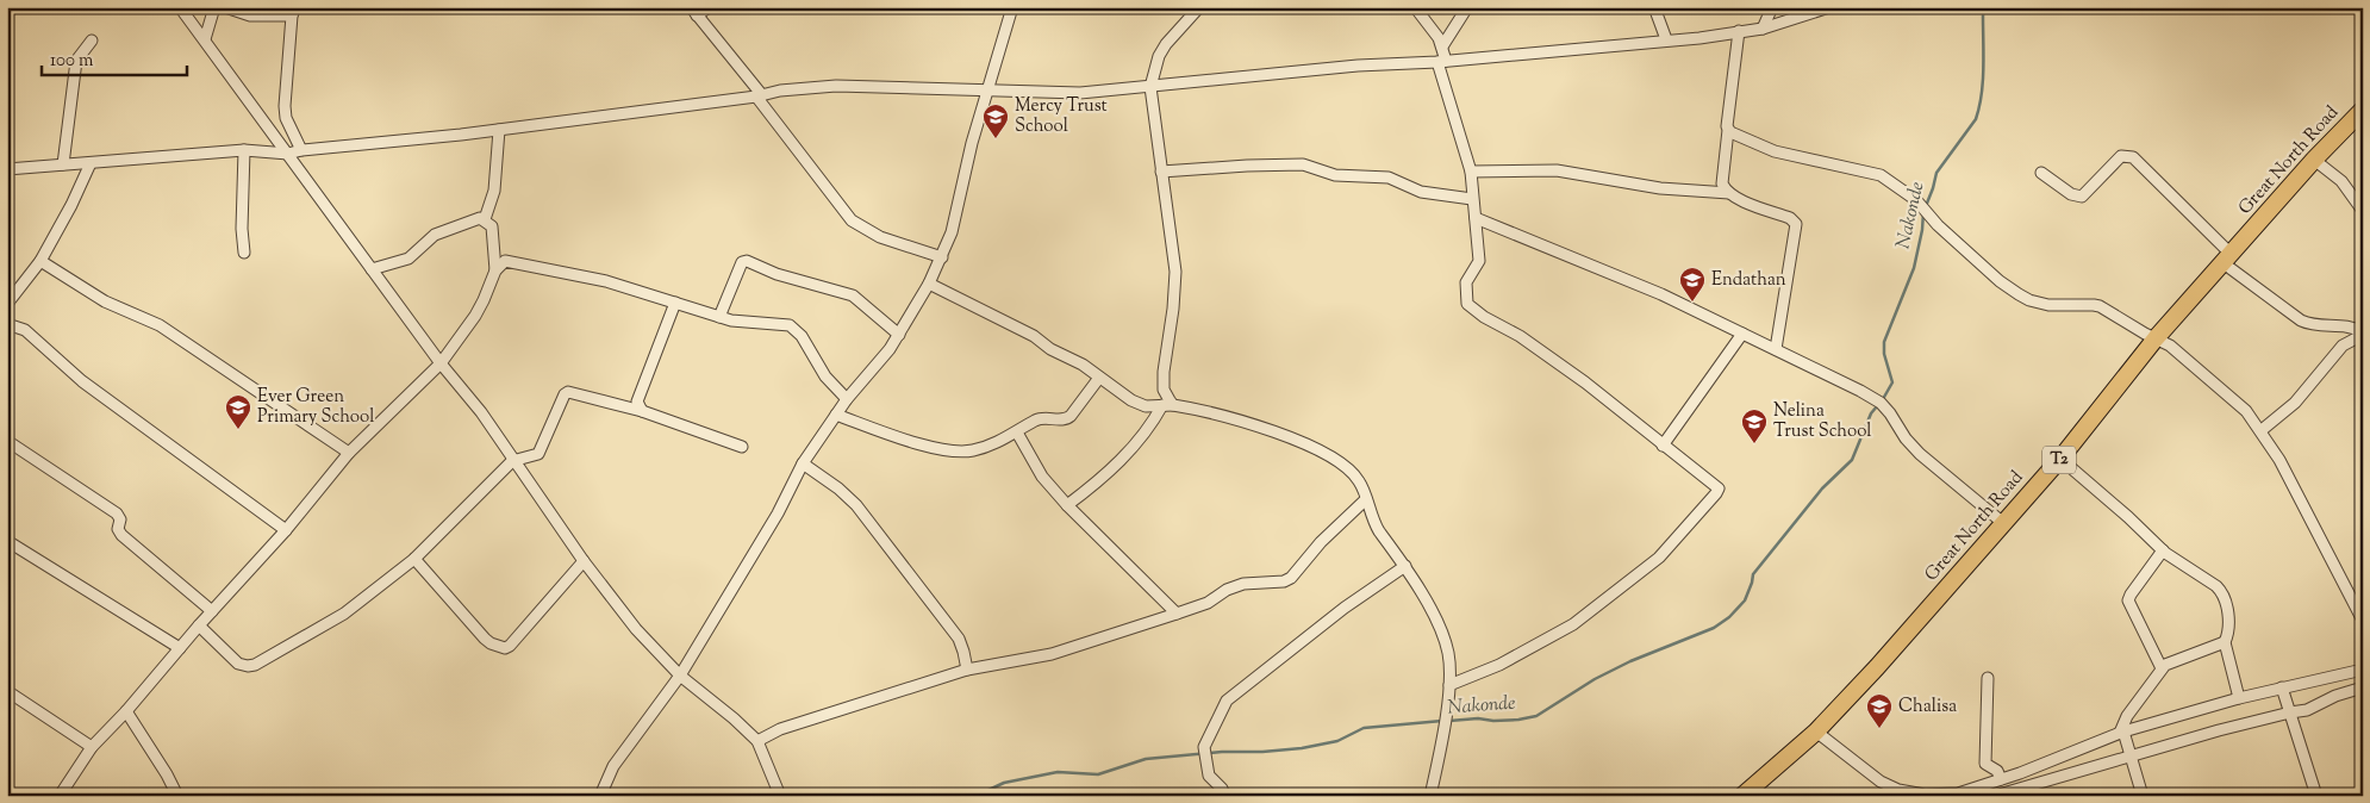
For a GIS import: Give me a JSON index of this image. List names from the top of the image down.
{
  "streets": {
    "highway": ["Great North Road", "T2"]
  },
  "water": ["Nakonde"],
  "places": {
    "school or university": [
      "Mercy Trust School",
      "Endathan",
      "Ever Green Primary School",
      "Nelina Trust School",
      "Chalisa"
    ]
  },
  "scale_bar": "100 m"
}
